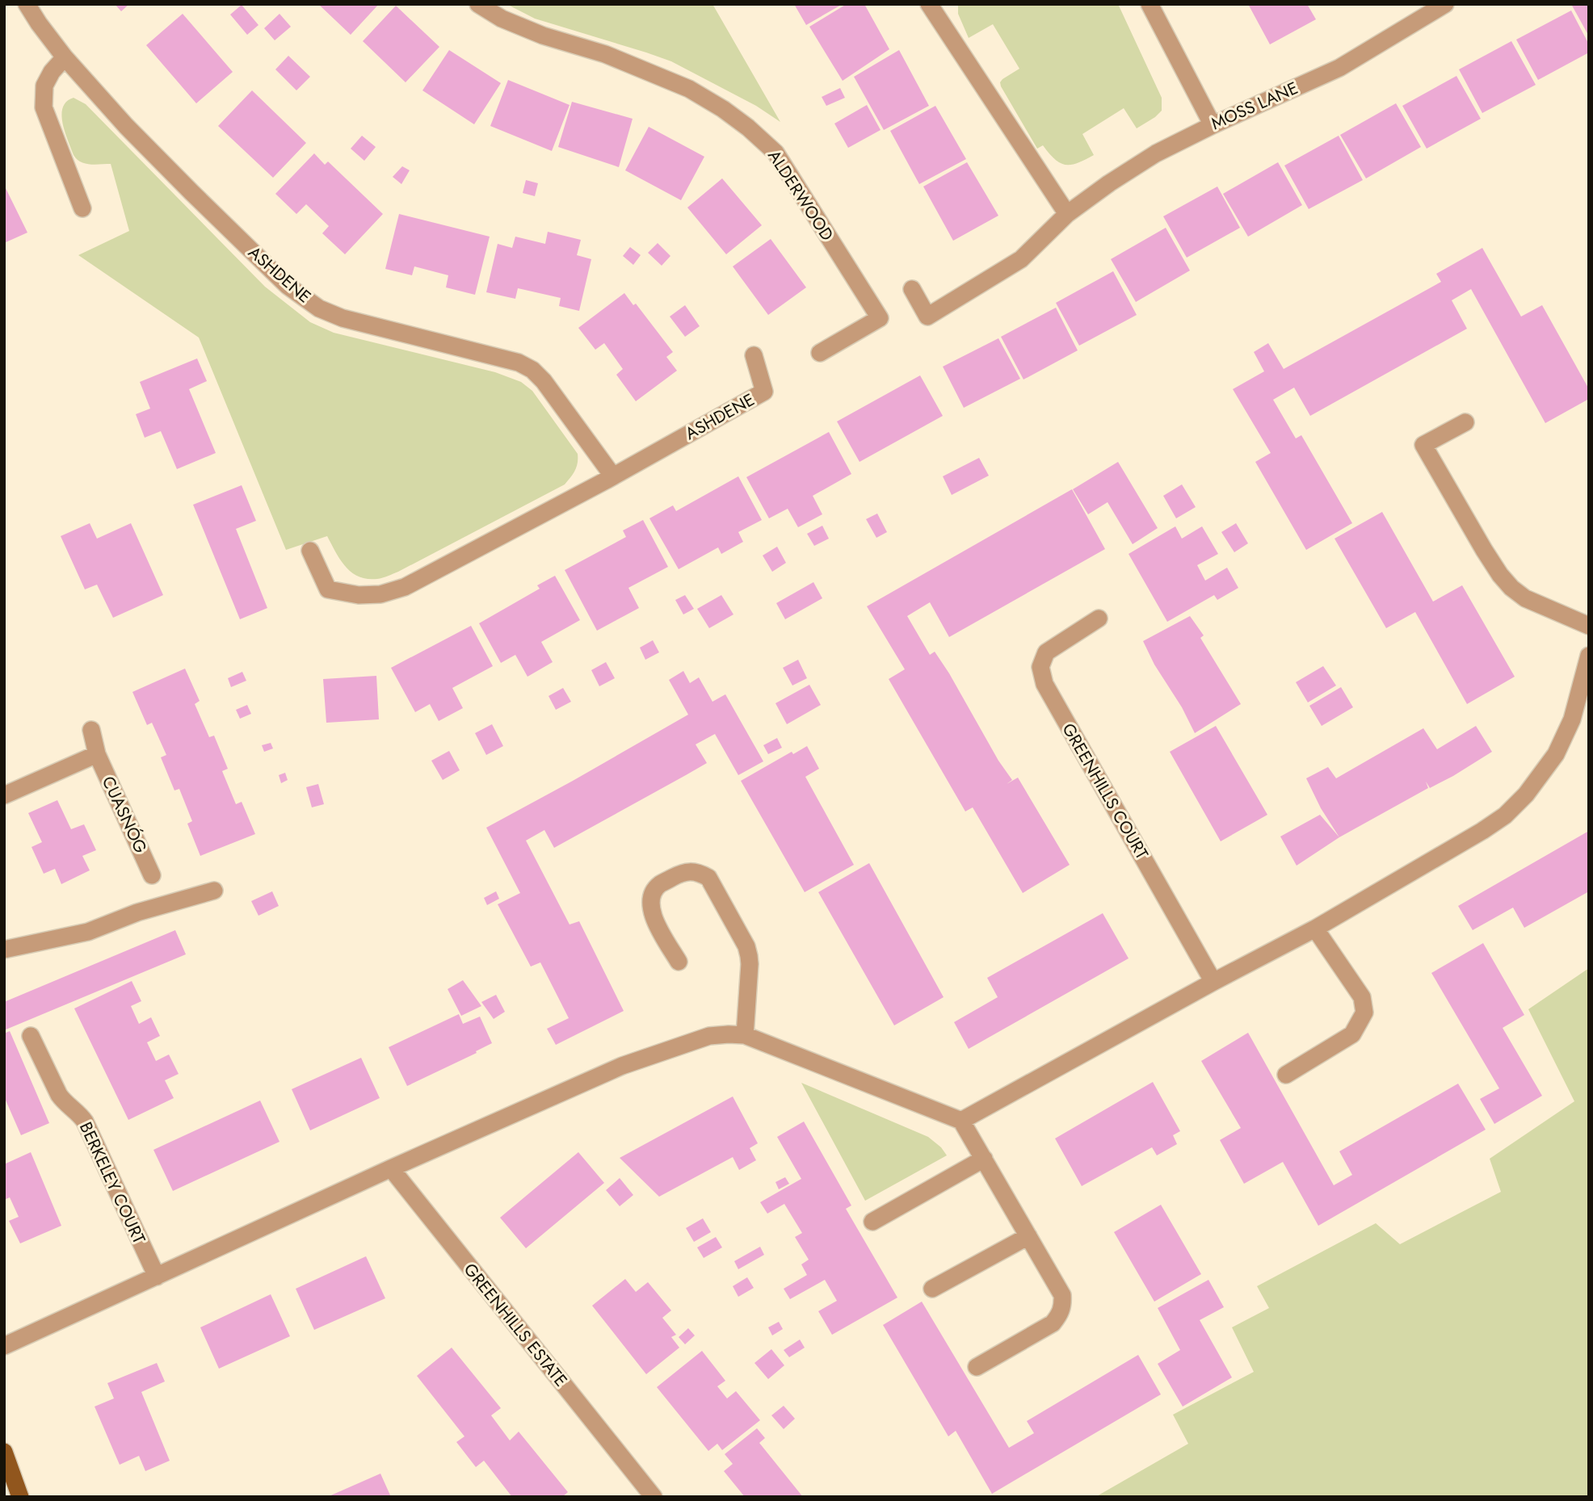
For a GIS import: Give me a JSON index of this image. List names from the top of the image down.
{
  "streets": {
    "street": [
      "MOSS LANE",
      "ALDERWOOD",
      "ASHDENE",
      "GREENHILLS COURT",
      "CUASNÓG",
      "BERKELEY COURT",
      "GREENHILLS ESTATE"
    ]
  }
}
